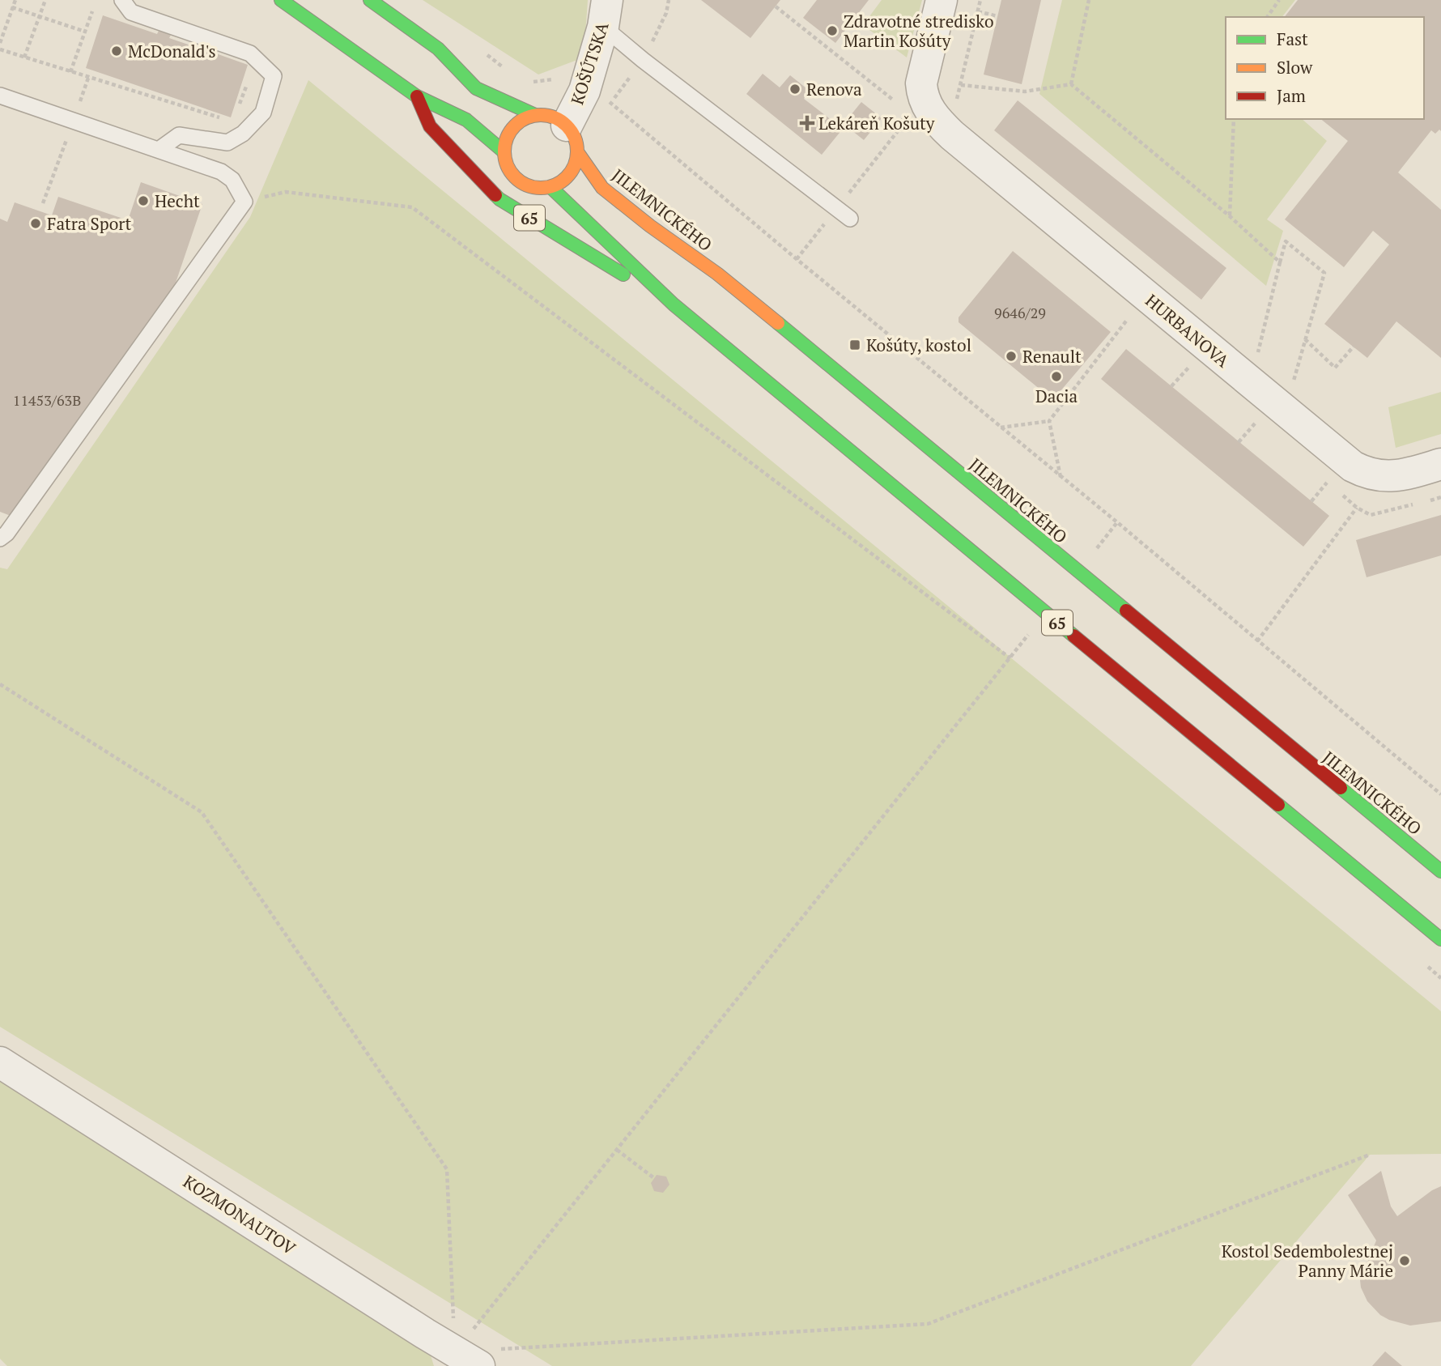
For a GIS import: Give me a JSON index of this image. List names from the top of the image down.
{
  "streets": {
    "main road": ["JILEMNICKÉHO", "65"],
    "street": ["KOŠÚTSKA", "HURBANOVA", "KOZMONAUTOV"]
  },
  "crossings": [
    ["KOŠÚTSKA", "JILEMNICKÉHO"],
    ["KOŠÚTSKA", "65"],
    ["JILEMNICKÉHO", "65"]
  ],
  "places": {
    "other": [
      "Zdravotné stredisko Martin Košúty",
      "McDonald's",
      "Renova",
      "Hecht",
      "Fatra Sport",
      "Renault",
      "Dacia",
      "Kostol Sedembolestnej Panny Márie"
    ],
    "health": ["Lekáreň Košuty"],
    "transit": ["Košúty, kostol"]
  },
  "house_numbers": ["9646/29", "11453/63B"],
  "legend": ["Fast", "Slow", "Jam"]
}
